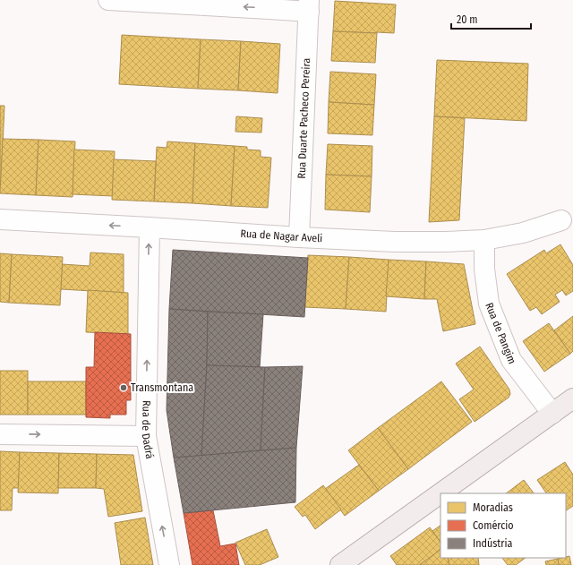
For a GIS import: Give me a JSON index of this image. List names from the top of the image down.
{
  "streets": {
    "street": [
      "Rua Duarte Pacheco Pereira",
      "Rua de Nagar Aveli",
      "Rua de Pangim",
      "Rua de Dadrá"
    ]
  },
  "crossings": [
    ["Rua Duarte Pacheco Pereira", "Rua de Nagar Aveli"],
    ["Rua de Nagar Aveli", "Rua de Pangim"],
    ["Rua de Nagar Aveli", "Rua de Dadrá"]
  ],
  "one_way": ["Rua de Dadrá"],
  "places": ["Transmontana"],
  "legend": ["Moradias", "Comércio", "Indústria"],
  "scale_bar": "20 m"
}
